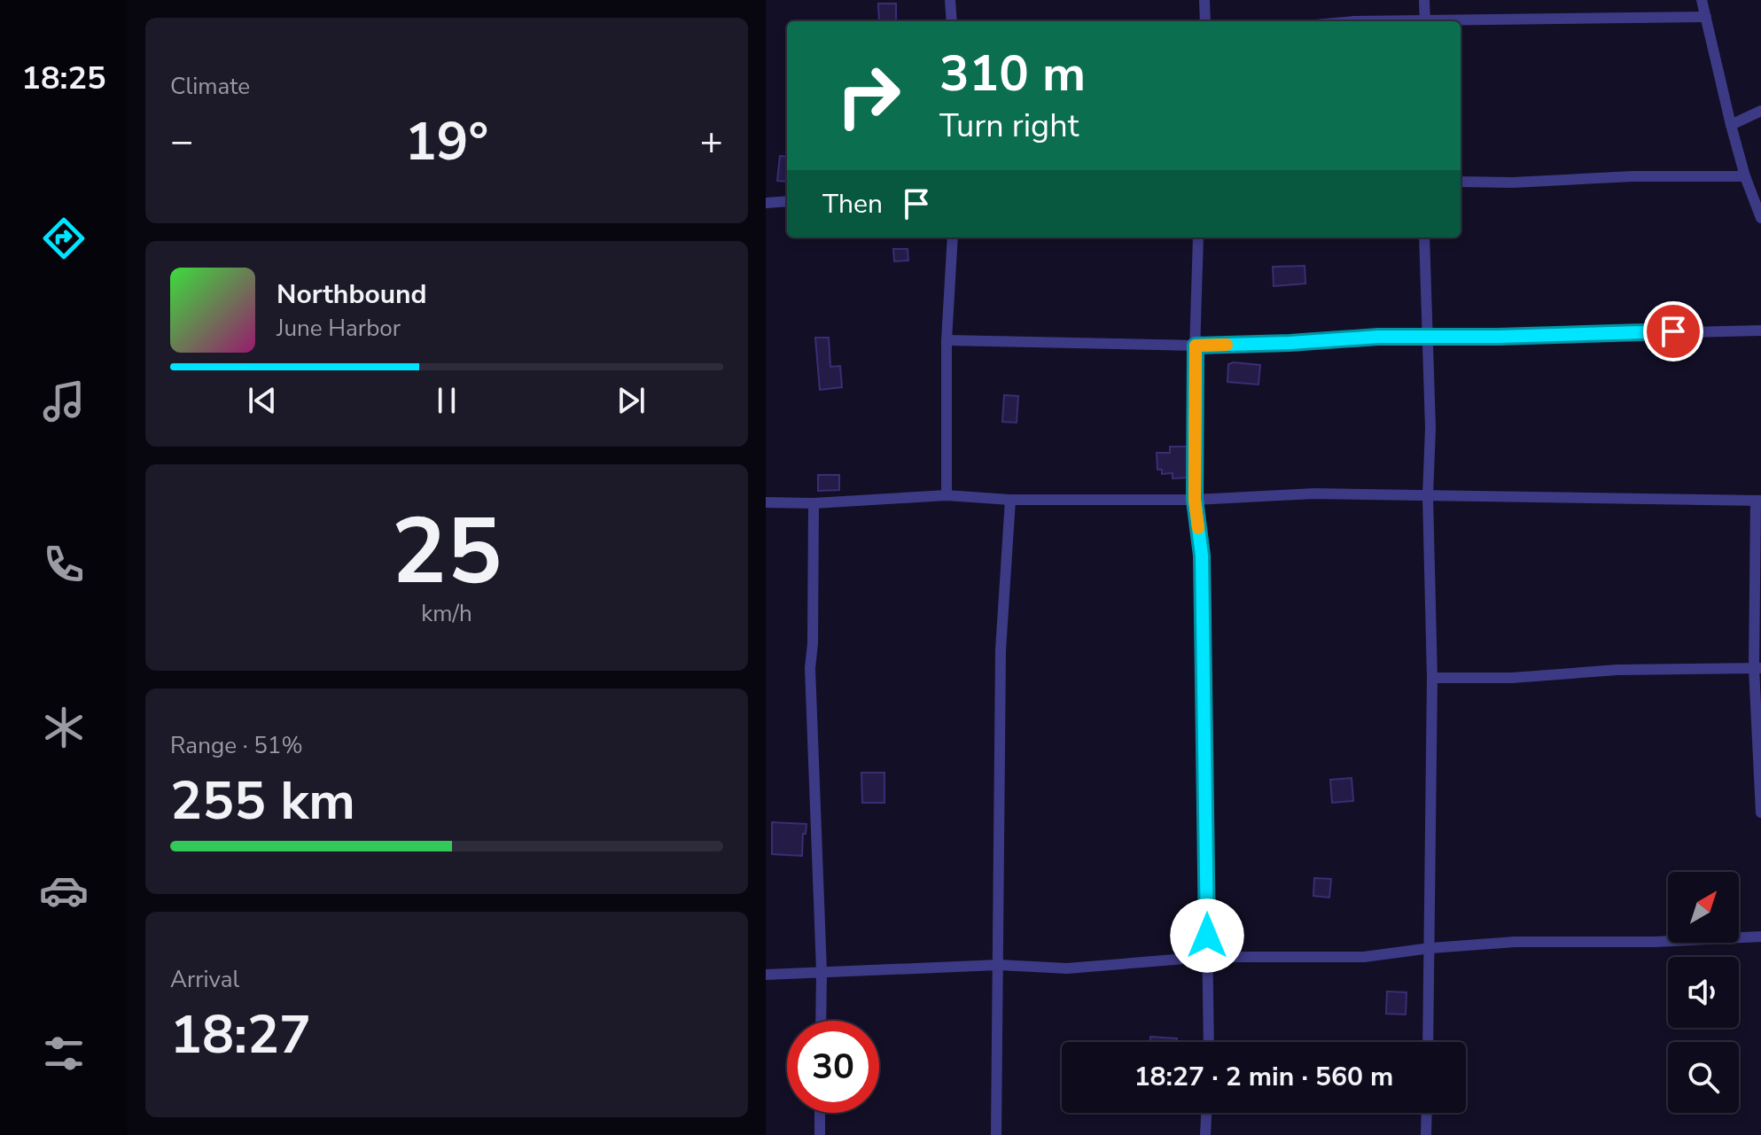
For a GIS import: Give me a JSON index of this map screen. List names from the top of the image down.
{
  "north": "top right",
  "page": {
    "tabs": "18:25",
    "tile": [
      "Climate",
      ["25", "km/h"],
      ["Range · 51%", "255 km"],
      ["Arrival", "18:27"]
    ],
    "turn": ["310 m", "Turn right"],
    "heat": ["−", "19°", "+"],
    "then": "Then",
    "song": ["Northbound", "June Harbor"],
    "limit": "30",
    "trip": "18:27 · 2 min · 560 m"
  }
}
